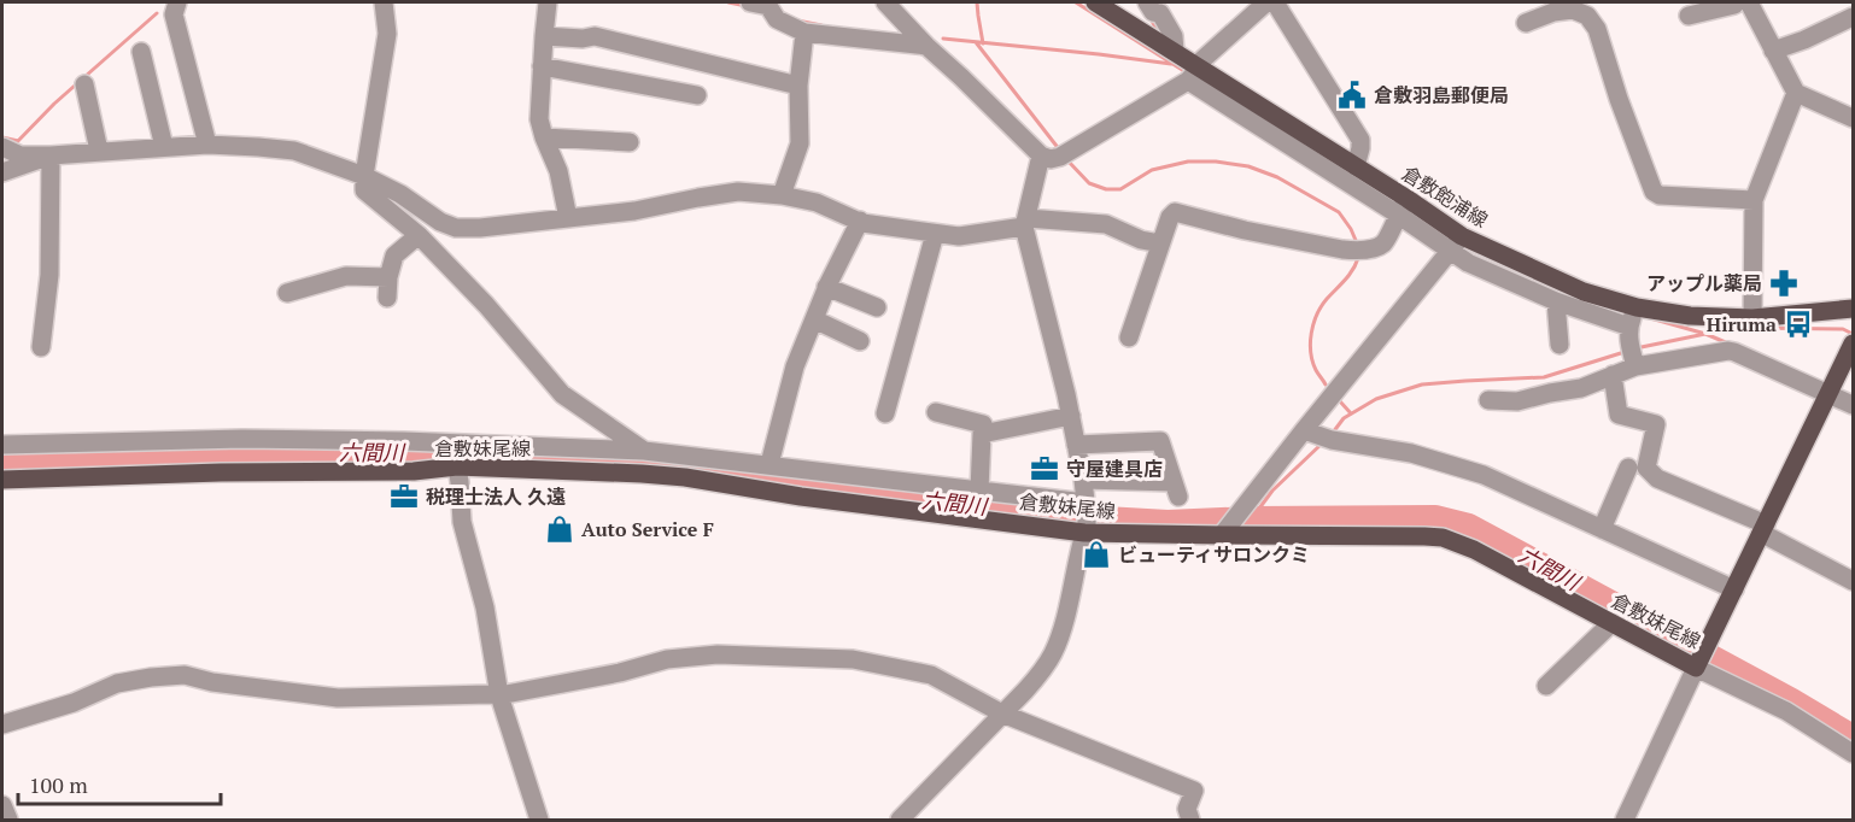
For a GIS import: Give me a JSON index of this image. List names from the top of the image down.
{
  "streets": {
    "main road": ["倉敷飽浦線", "倉敷妹尾線"]
  },
  "water": ["六間川"],
  "places": {
    "public building": ["倉敷羽島郵便局"],
    "pharmacy": ["アップル薬局"],
    "bus stop": ["Hiruma"],
    "office": ["守屋建具店", "税理士法人 久遠"],
    "shop": ["Auto Service F", "ビューティサロンクミ"]
  },
  "scale_bar": "100 m"
}
